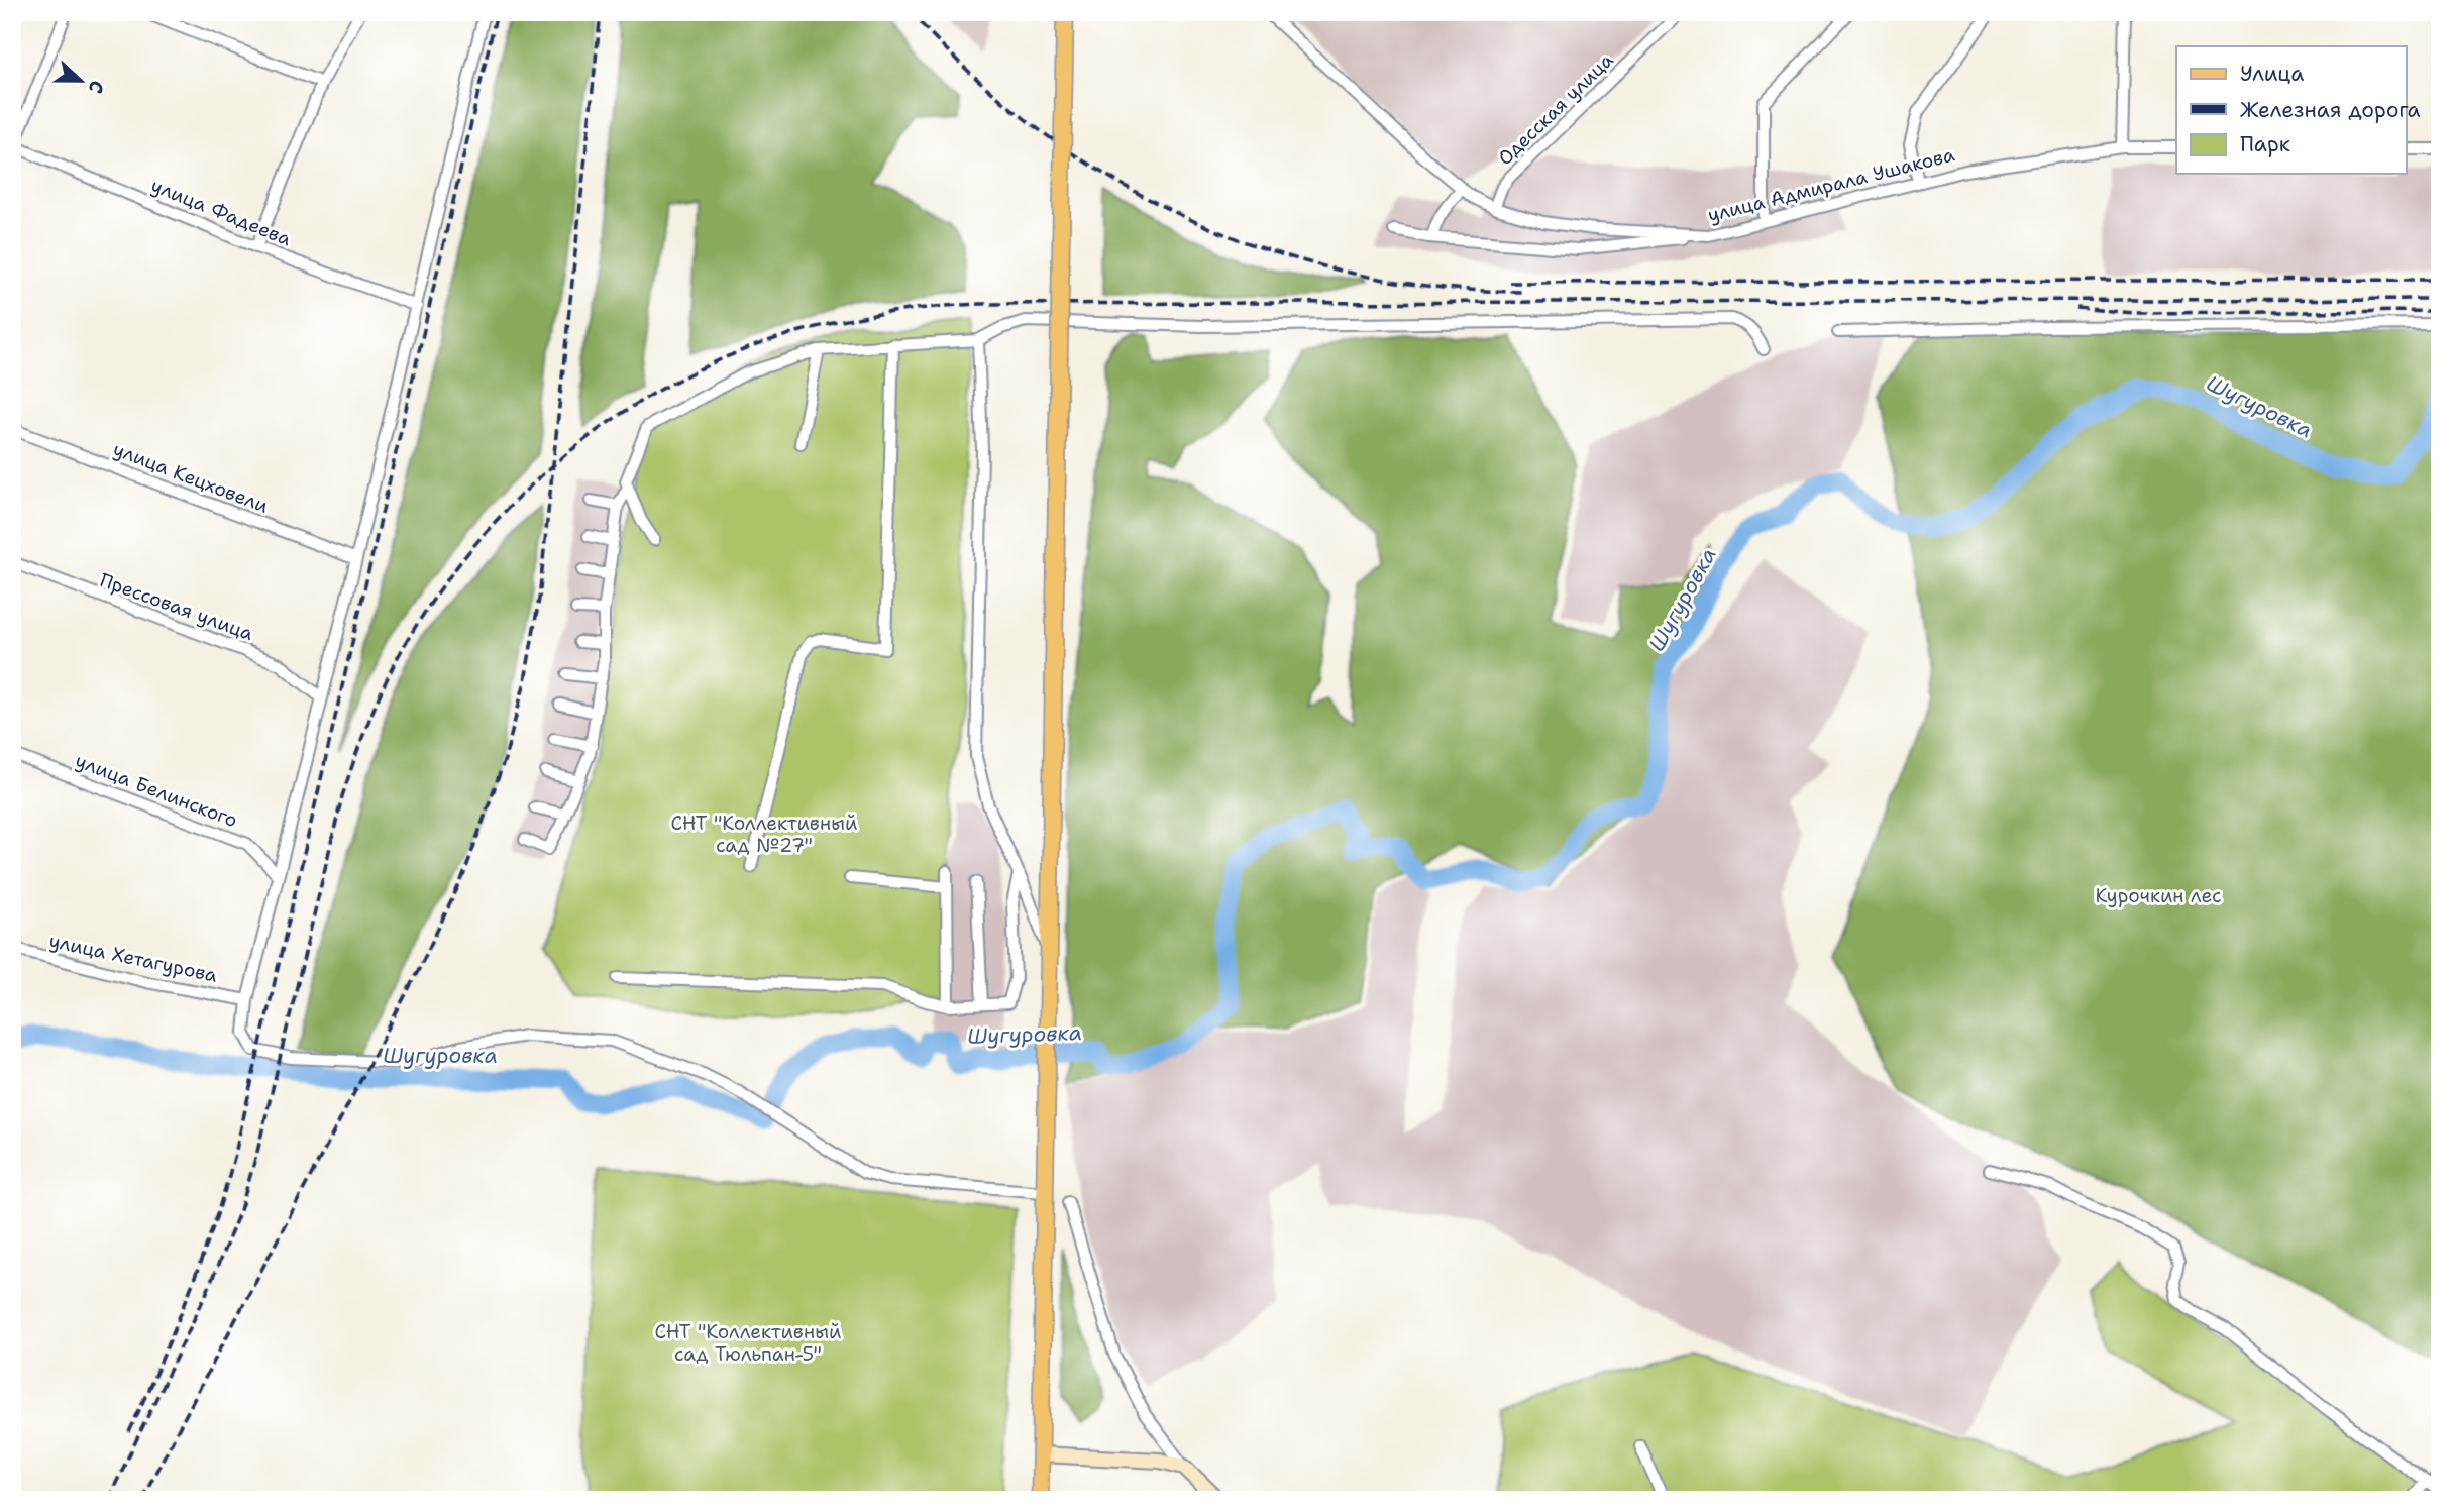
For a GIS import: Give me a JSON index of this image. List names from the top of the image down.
{
  "streets": {
    "street": [
      "Одесская улица",
      "улица Адмирала Ушакова",
      "улица Фадеева",
      "улица Кецховели",
      "Прессовая улица",
      "улица Белинского",
      "улица Хетагурова"
    ]
  },
  "crossings": [
    ["Одесская улица", "улица Адмирала Ушакова"]
  ],
  "water": ["Шугуровка"],
  "parks": ["СНТ \"Коллективный сад №27\"", "Курочкин лес", "СНТ \"Коллективный сад Тюльпан-5\""],
  "legend": ["Улица", "Железная дорога", "Парк"],
  "north": "right"
}
